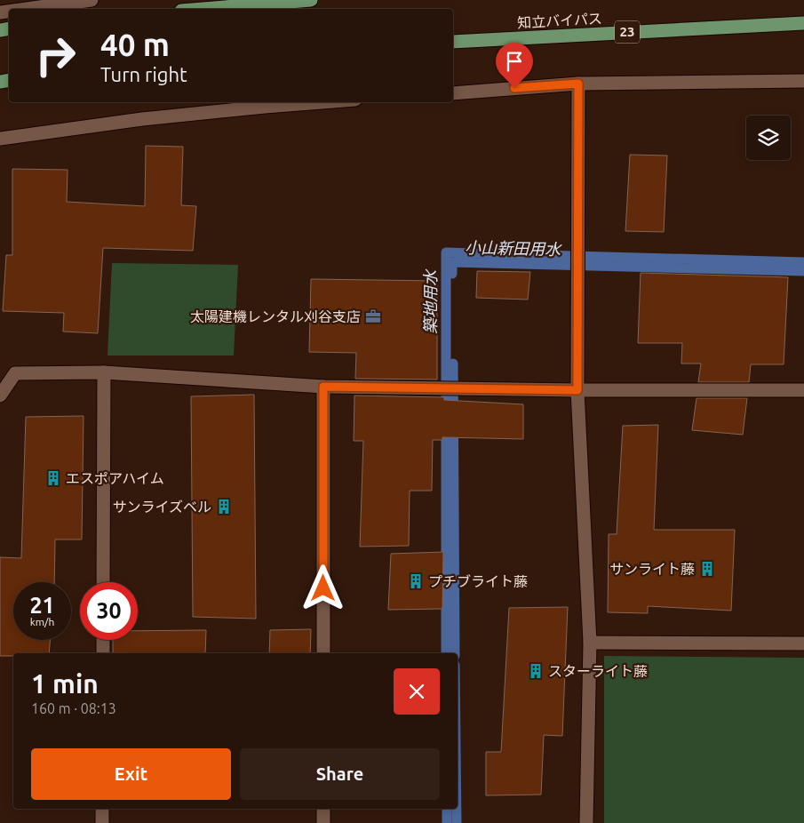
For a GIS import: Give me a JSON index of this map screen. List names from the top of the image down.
{
  "streets": {
    "highway": ["知立バイパス", "23"]
  },
  "water": ["小山新田用水", "築地用水"],
  "places": {
    "office": ["太陽建機レンタル刈谷支店"],
    "building": [
      "エスポアハイム",
      "サンライズベル",
      "サンライト藤",
      "プチブライト藤",
      "スターライト藤"
    ]
  },
  "page": {
    "turn": ["40 m", "Turn right"],
    "speed": "21 km/h",
    "limit": "30",
    "heading": ["1 min", "160 m · 08:13"],
    "buttons": ["Exit", "Share"]
  }
}
